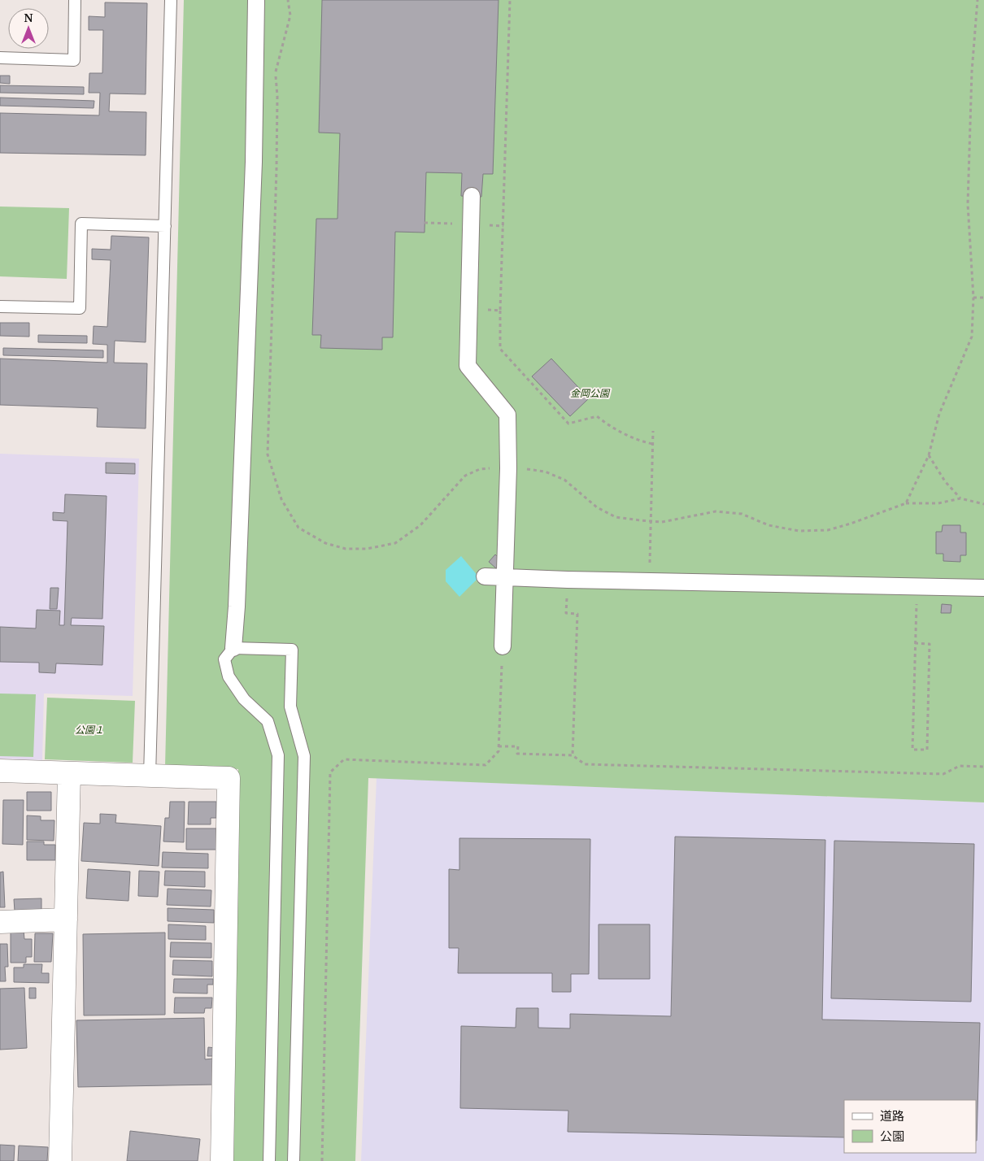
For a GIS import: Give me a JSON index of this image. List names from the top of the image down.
{
  "parks": ["金岡公園", "公園１"],
  "legend": ["道路", "公園"],
  "north": "top"
}
